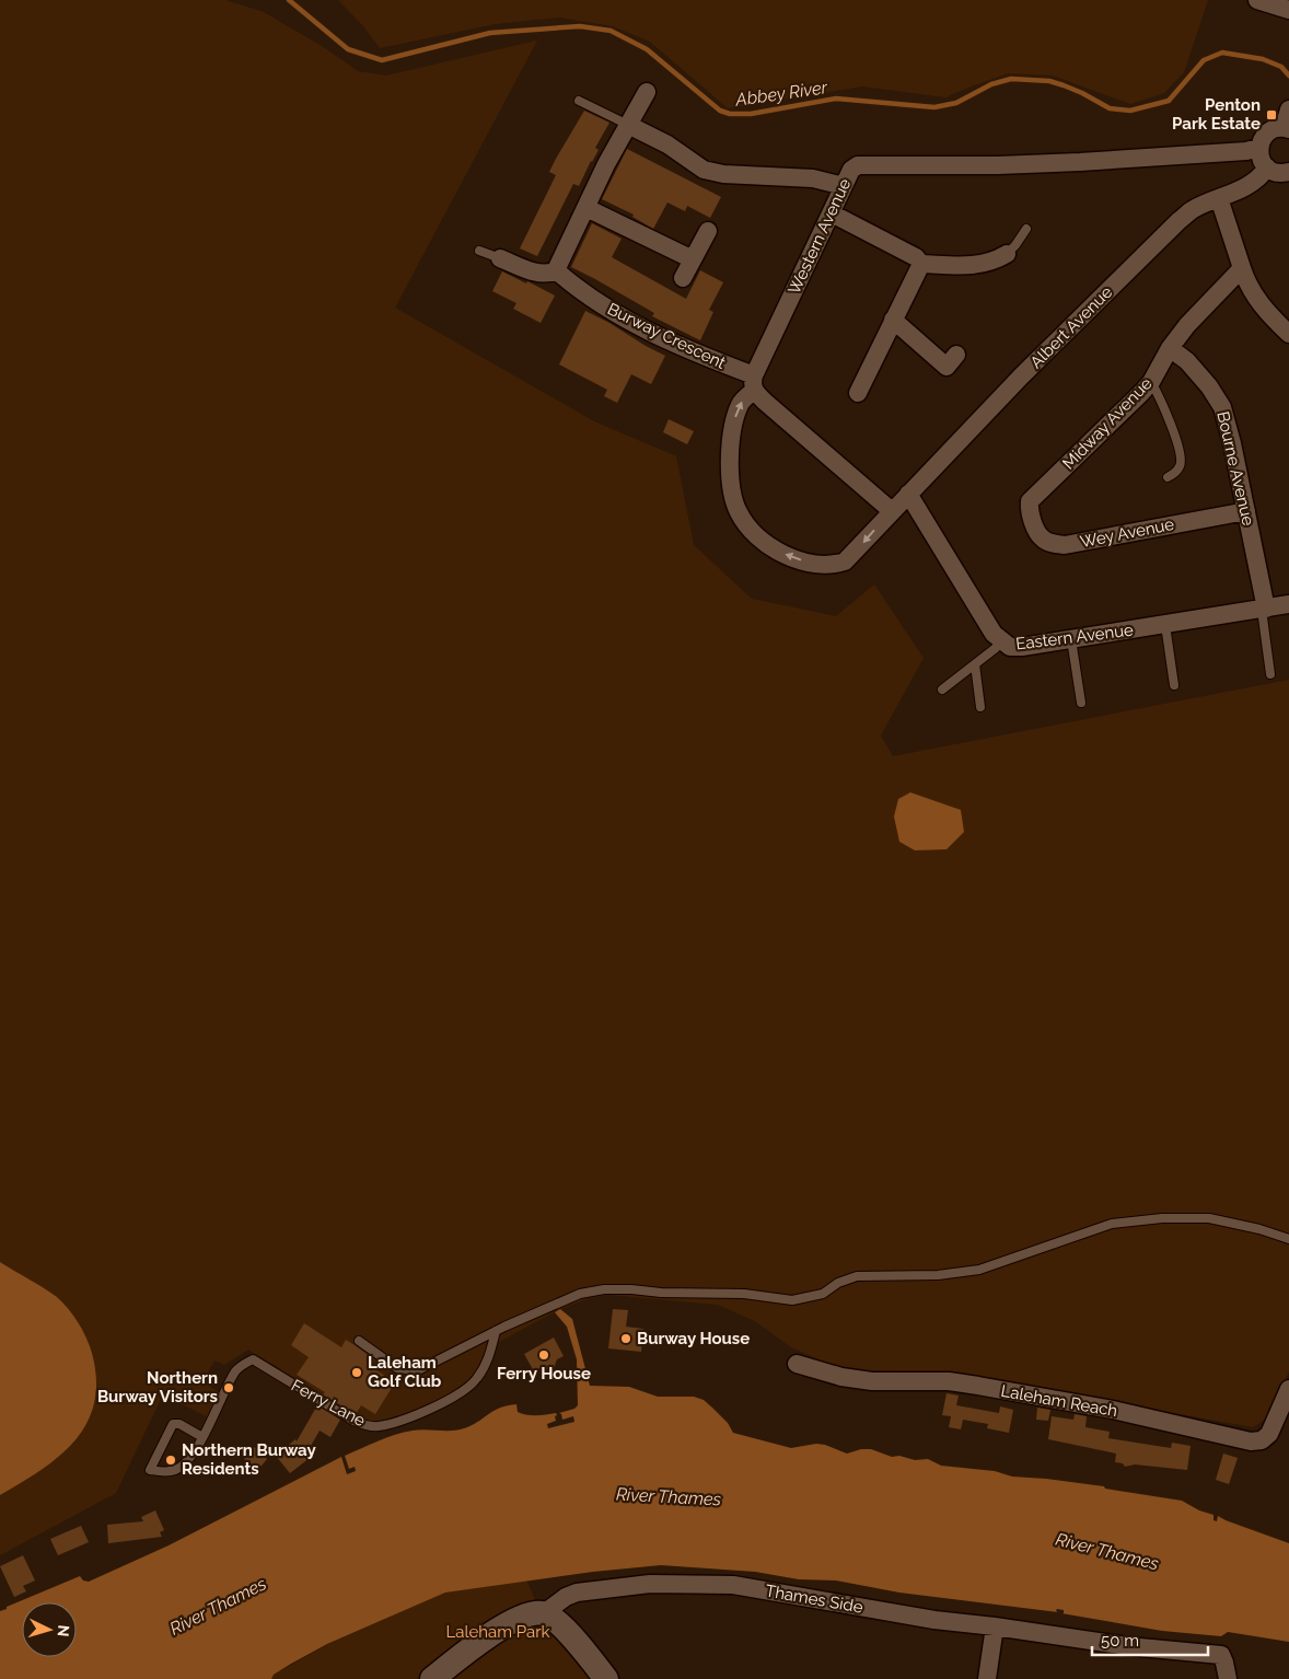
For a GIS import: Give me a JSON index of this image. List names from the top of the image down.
{
  "streets": {
    "street": [
      "Western Avenue",
      "Albert Avenue",
      "Burway Crescent",
      "Midway Avenue",
      "Bourne Avenue",
      "Wey Avenue",
      "Eastern Avenue",
      "Laleham Reach",
      "Thames Side"
    ],
    "lane": ["Ferry Lane"]
  },
  "crossings": [
    ["Western Avenue", "Albert Avenue"],
    ["Western Avenue", "Burway Crescent"],
    ["Albert Avenue", "Eastern Avenue"],
    ["Midway Avenue", "Bourne Avenue"],
    ["Midway Avenue", "Wey Avenue"],
    ["Bourne Avenue", "Wey Avenue"],
    ["Bourne Avenue", "Eastern Avenue"]
  ],
  "water": ["Abbey River", "River Thames"],
  "parks": ["Laleham Park"],
  "places": {
    "transit": ["Penton Park Estate"],
    "other": [
      "Burway House",
      "Ferry House",
      "Laleham Golf Club",
      "Northern Burway Visitors",
      "Northern Burway Residents"
    ]
  },
  "scale_bar": "50 m",
  "north": "right"
}
